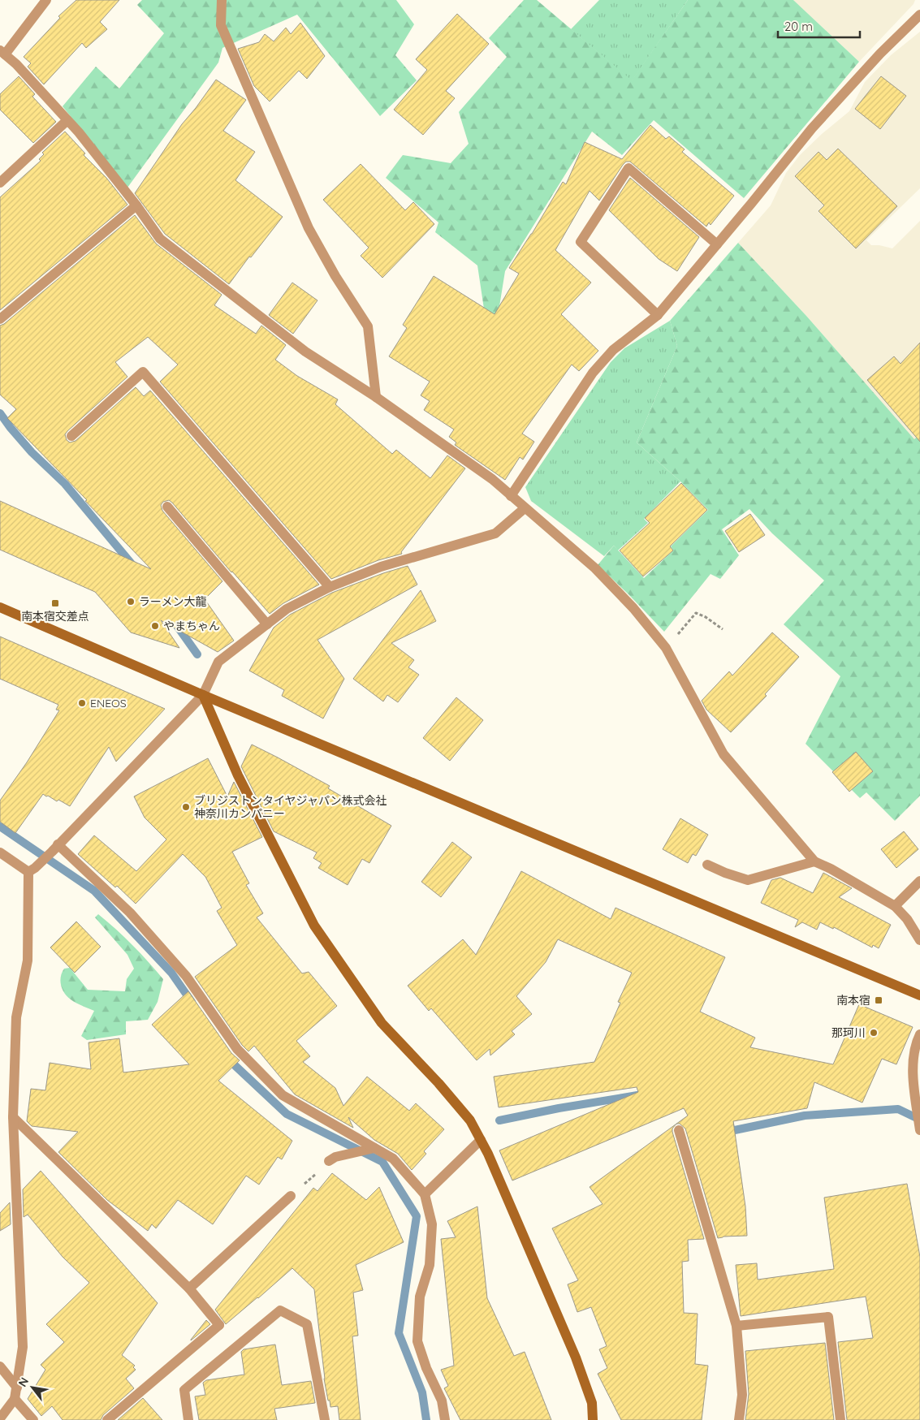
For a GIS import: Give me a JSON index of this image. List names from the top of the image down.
{
  "places": {
    "other": [
      "ラーメン大龍",
      "やまちゃん",
      "ENEOS",
      "ブリジストンタイヤジャパン株式会社 神奈川カンパニー",
      "那珂川"
    ],
    "transit": ["南本宿交差点", "南本宿"]
  },
  "scale_bar": "20 m",
  "north": "top left"
}
